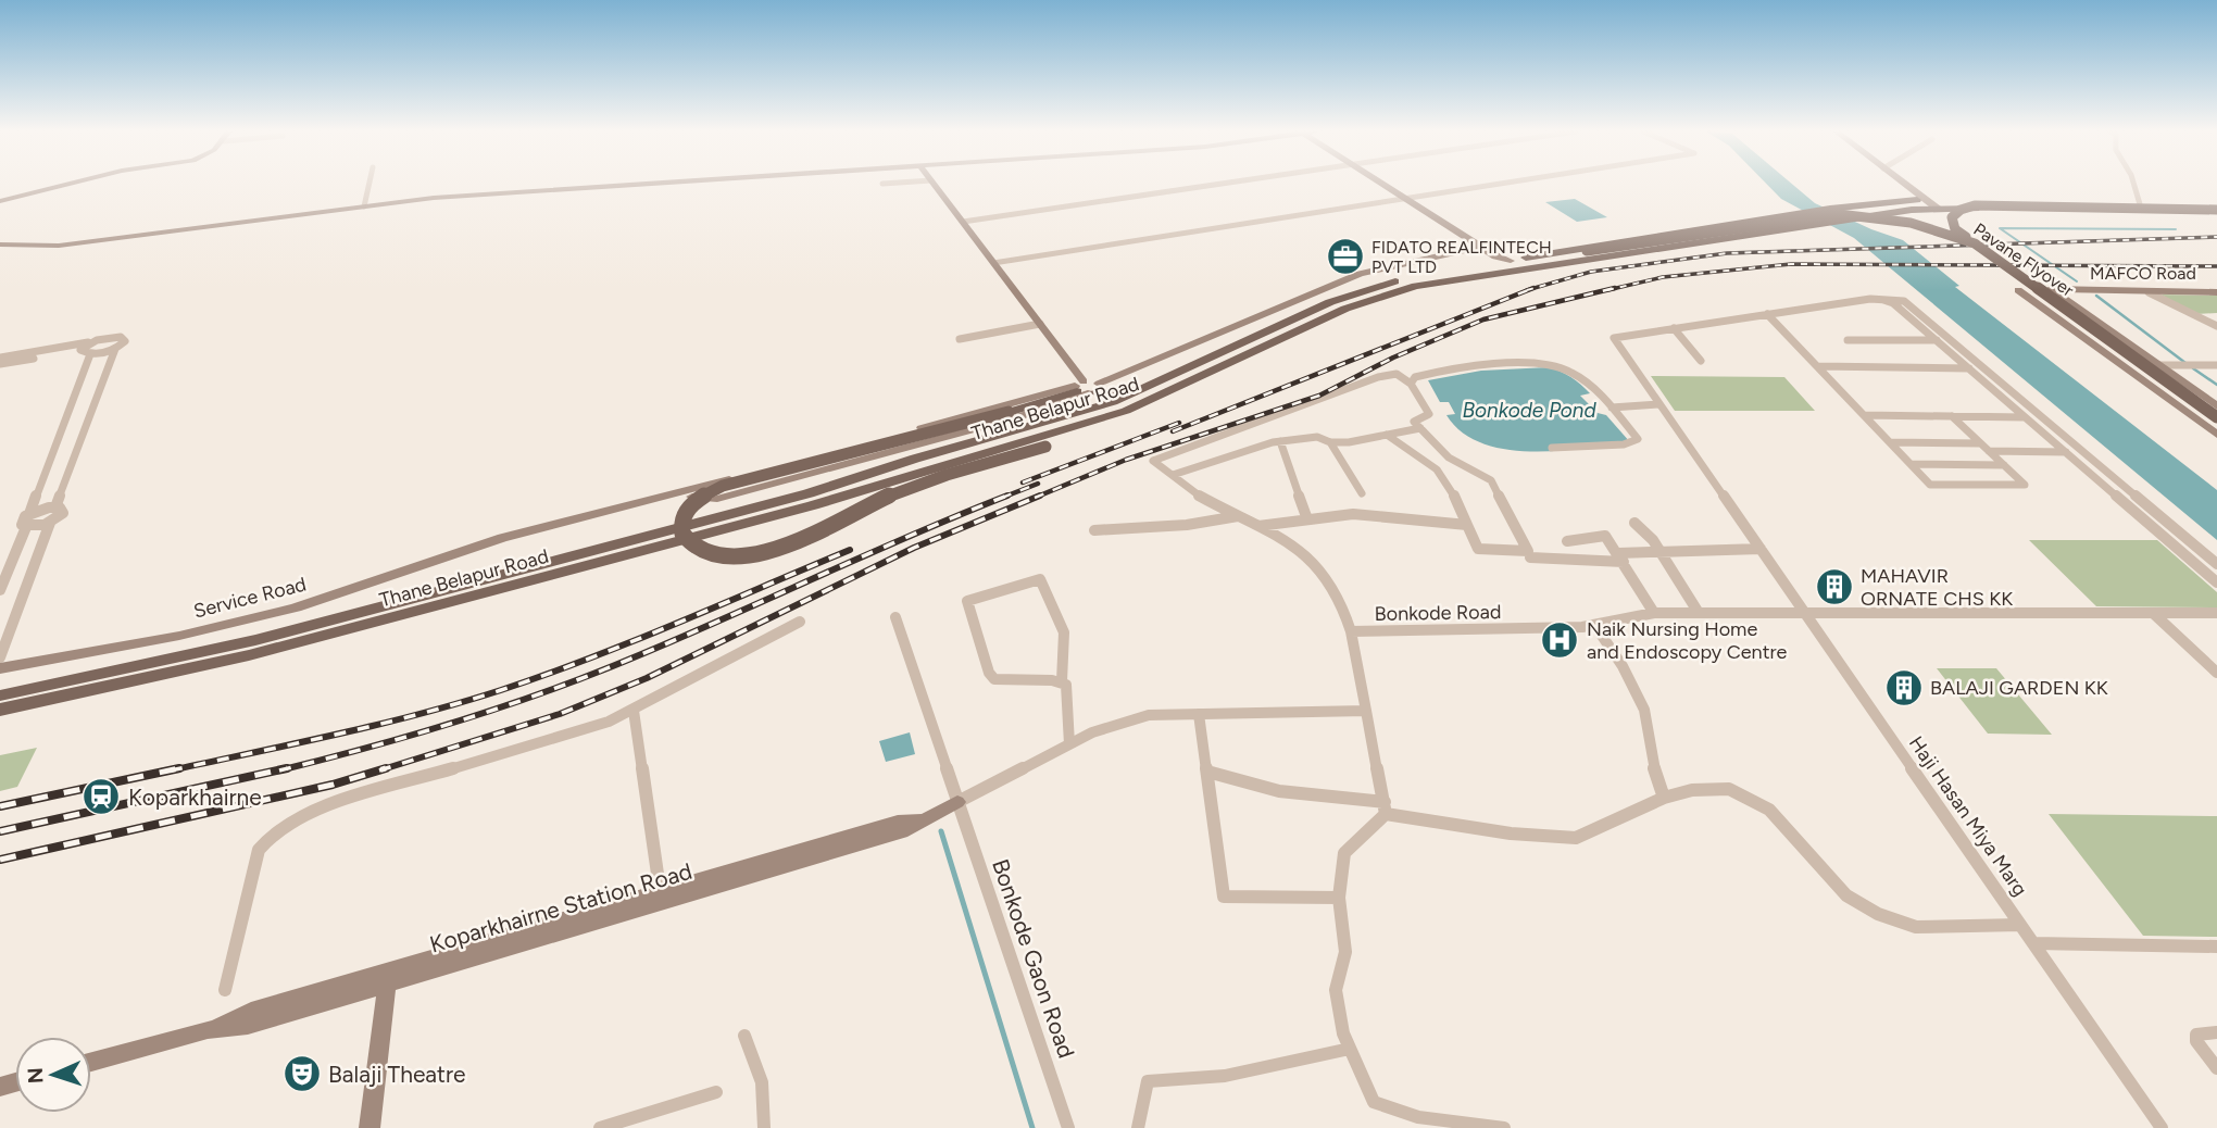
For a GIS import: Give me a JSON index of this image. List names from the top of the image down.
{
  "streets": {
    "main road": ["Pavane Flyover", "Thane Belapur Road"],
    "street": [
      "MAFCO Road",
      "Service Road",
      "Bonkode Road",
      "Haji Hasan Miya Marg",
      "Koparkhairne Station Road",
      "Bonkode Gaon Road"
    ]
  },
  "crossings": [
    ["Pavane Flyover", "Thane Belapur Road"],
    ["Bonkode Road", "Haji Hasan Miya Marg"],
    ["Koparkhairne Station Road", "Bonkode Gaon Road"]
  ],
  "water": ["Bonkode Pond"],
  "places": {
    "office": ["FIDATO REALFINTECH PVT LTD"],
    "building": ["MAHAVIR ORNATE CHS KK", "BALAJI GARDEN KK"],
    "hospital": ["Naik Nursing Home and Endoscopy Centre"],
    "station": ["Koparkhairne"],
    "theatre": ["Balaji Theatre"]
  },
  "north": "left"
}
